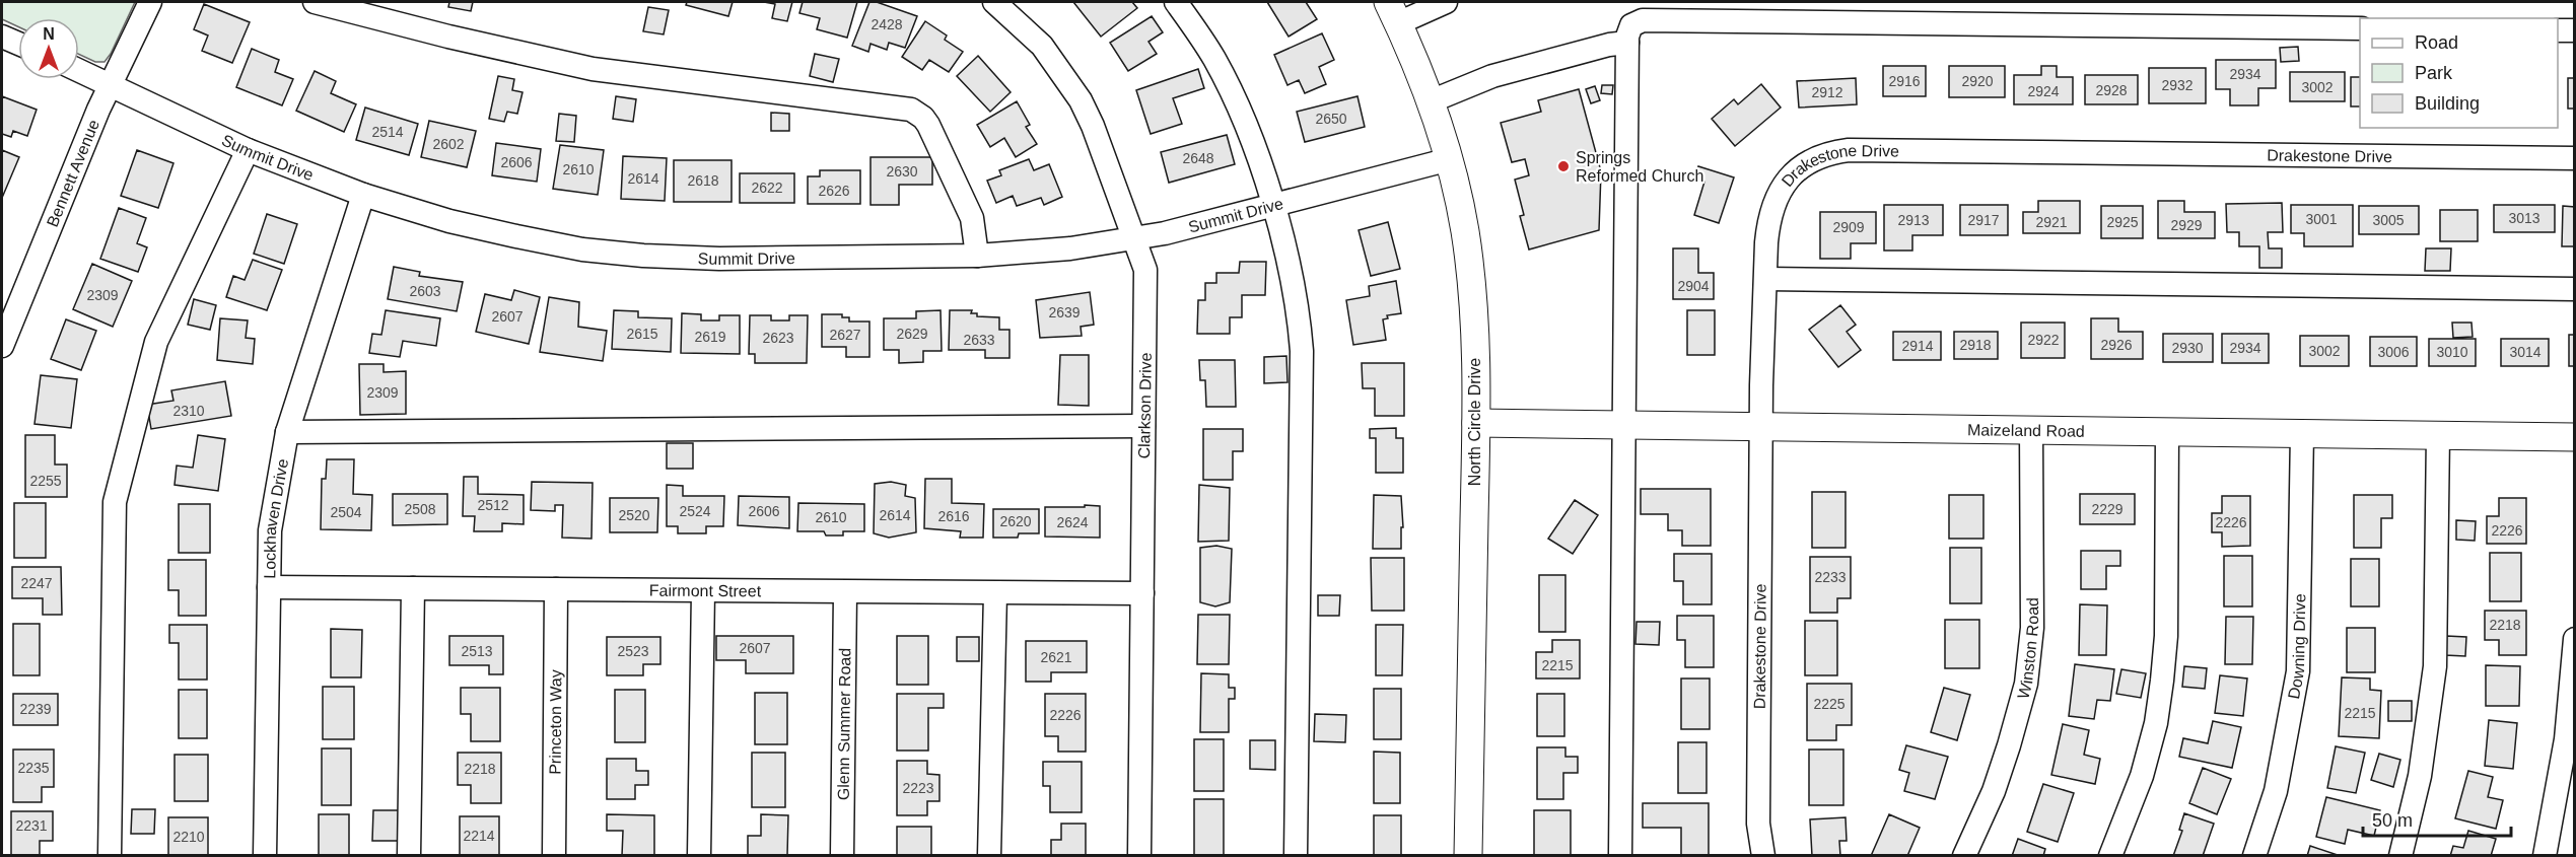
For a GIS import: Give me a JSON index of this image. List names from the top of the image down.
{
  "streets": {
    "main road": ["North Circle Drive", "Maizeland Road"],
    "street": [
      "Summit Drive",
      "Drakestone Drive",
      "Bennett Avenue",
      "Clarkson Drive",
      "Lockhaven Drive",
      "Fairmont Street",
      "Downing Drive",
      "Winston Road",
      "Princeton Way",
      "Glenn Summer Road"
    ]
  },
  "crossings": [
    ["Summit Drive", "Bennett Avenue"],
    ["Summit Drive", "Clarkson Drive"],
    ["Summit Drive", "North Circle Drive"],
    ["Summit Drive", "Lockhaven Drive"],
    ["Drakestone Drive", "Maizeland Road"],
    ["Clarkson Drive", "Fairmont Street"],
    ["North Circle Drive", "Maizeland Road"],
    ["Maizeland Road", "Downing Drive"],
    ["Maizeland Road", "Winston Road"],
    ["Lockhaven Drive", "Fairmont Street"],
    ["Fairmont Street", "Princeton Way"],
    ["Fairmont Street", "Glenn Summer Road"]
  ],
  "places": ["Springs Reformed Church"],
  "house_numbers": [
    "2428",
    "2934",
    "2916",
    "2920",
    "2932",
    "3002",
    "2928",
    "2924",
    "2912",
    "2650",
    "2514",
    "2602",
    "2648",
    "2606",
    "2610",
    "2630",
    "2614",
    "2618",
    "2622",
    "2626",
    "3013",
    "3001",
    "2913",
    "2917",
    "3005",
    "2921",
    "2925",
    "2929",
    "2909",
    "2904",
    "2603",
    "2309",
    "2639",
    "2607",
    "2615",
    "2629",
    "2627",
    "2619",
    "2623",
    "2633",
    "2922",
    "2918",
    "2926",
    "2914",
    "2930",
    "2934",
    "3002",
    "3006",
    "3010",
    "3014",
    "2309",
    "2310",
    "2255",
    "2512",
    "2508",
    "2229",
    "2524",
    "2606",
    "2504",
    "2520",
    "2614",
    "2616",
    "2610",
    "2620",
    "2624",
    "2226",
    "2226",
    "2233",
    "2247",
    "2218",
    "2607",
    "2513",
    "2523",
    "2621",
    "2215",
    "2225",
    "2239",
    "2215",
    "2226",
    "2235",
    "2218",
    "2223",
    "2231",
    "2214",
    "2210"
  ],
  "legend": ["Road", "Park", "Building"],
  "scale_bar": "50 m",
  "north": "top"
}
